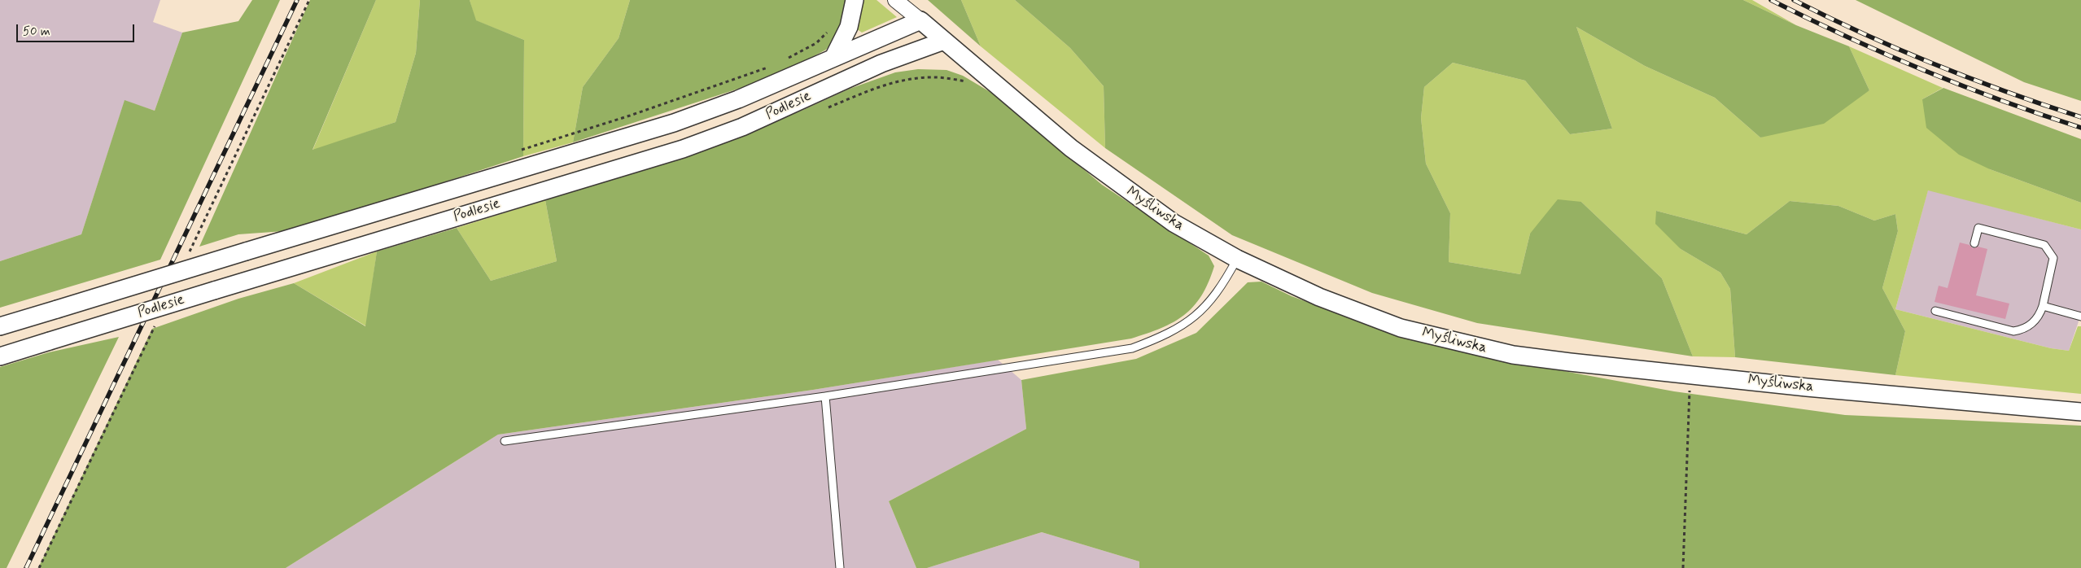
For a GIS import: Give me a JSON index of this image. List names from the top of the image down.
{
  "streets": {
    "street": ["Podlesie", "Myśliwska"]
  },
  "crossings": [
    ["Podlesie", "Myśliwska"]
  ],
  "scale_bar": "50 m"
}
